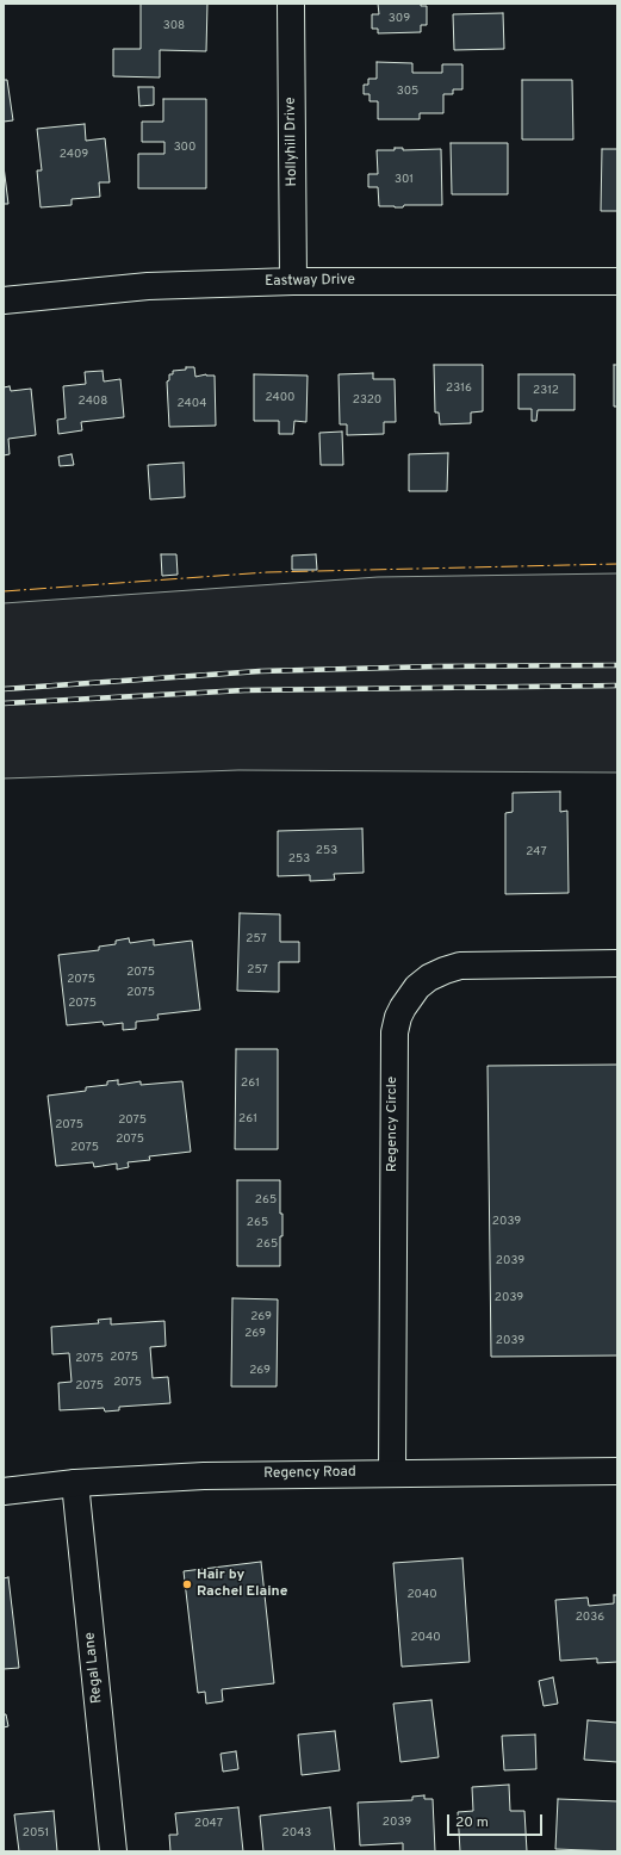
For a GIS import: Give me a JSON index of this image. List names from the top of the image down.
{
  "streets": {
    "street": [
      "Hollyhill Drive",
      "Eastway Drive",
      "Regency Circle",
      "Regency Road",
      "Regal Lane"
    ]
  },
  "crossings": [
    ["Hollyhill Drive", "Eastway Drive"],
    ["Regency Circle", "Regency Road"],
    ["Regency Road", "Regal Lane"]
  ],
  "places": ["Hair by Rachel Elaine"],
  "house_numbers": [
    "309",
    "308",
    "305",
    "300",
    "2409",
    "301",
    "2316",
    "2312",
    "2400",
    "2320",
    "2408",
    "2404",
    "253",
    "247",
    "253",
    "257",
    "257",
    "2075",
    "2075",
    "2075",
    "2075",
    "261",
    "261",
    "2075",
    "2075",
    "2075",
    "2075",
    "265",
    "2039",
    "265",
    "265",
    "2039",
    "2039",
    "269",
    "269",
    "2039",
    "2075",
    "2075",
    "269",
    "2075",
    "2075",
    "2040",
    "2036",
    "2040",
    "2039",
    "2047",
    "2051",
    "2043"
  ],
  "scale_bar": "20 m"
}
